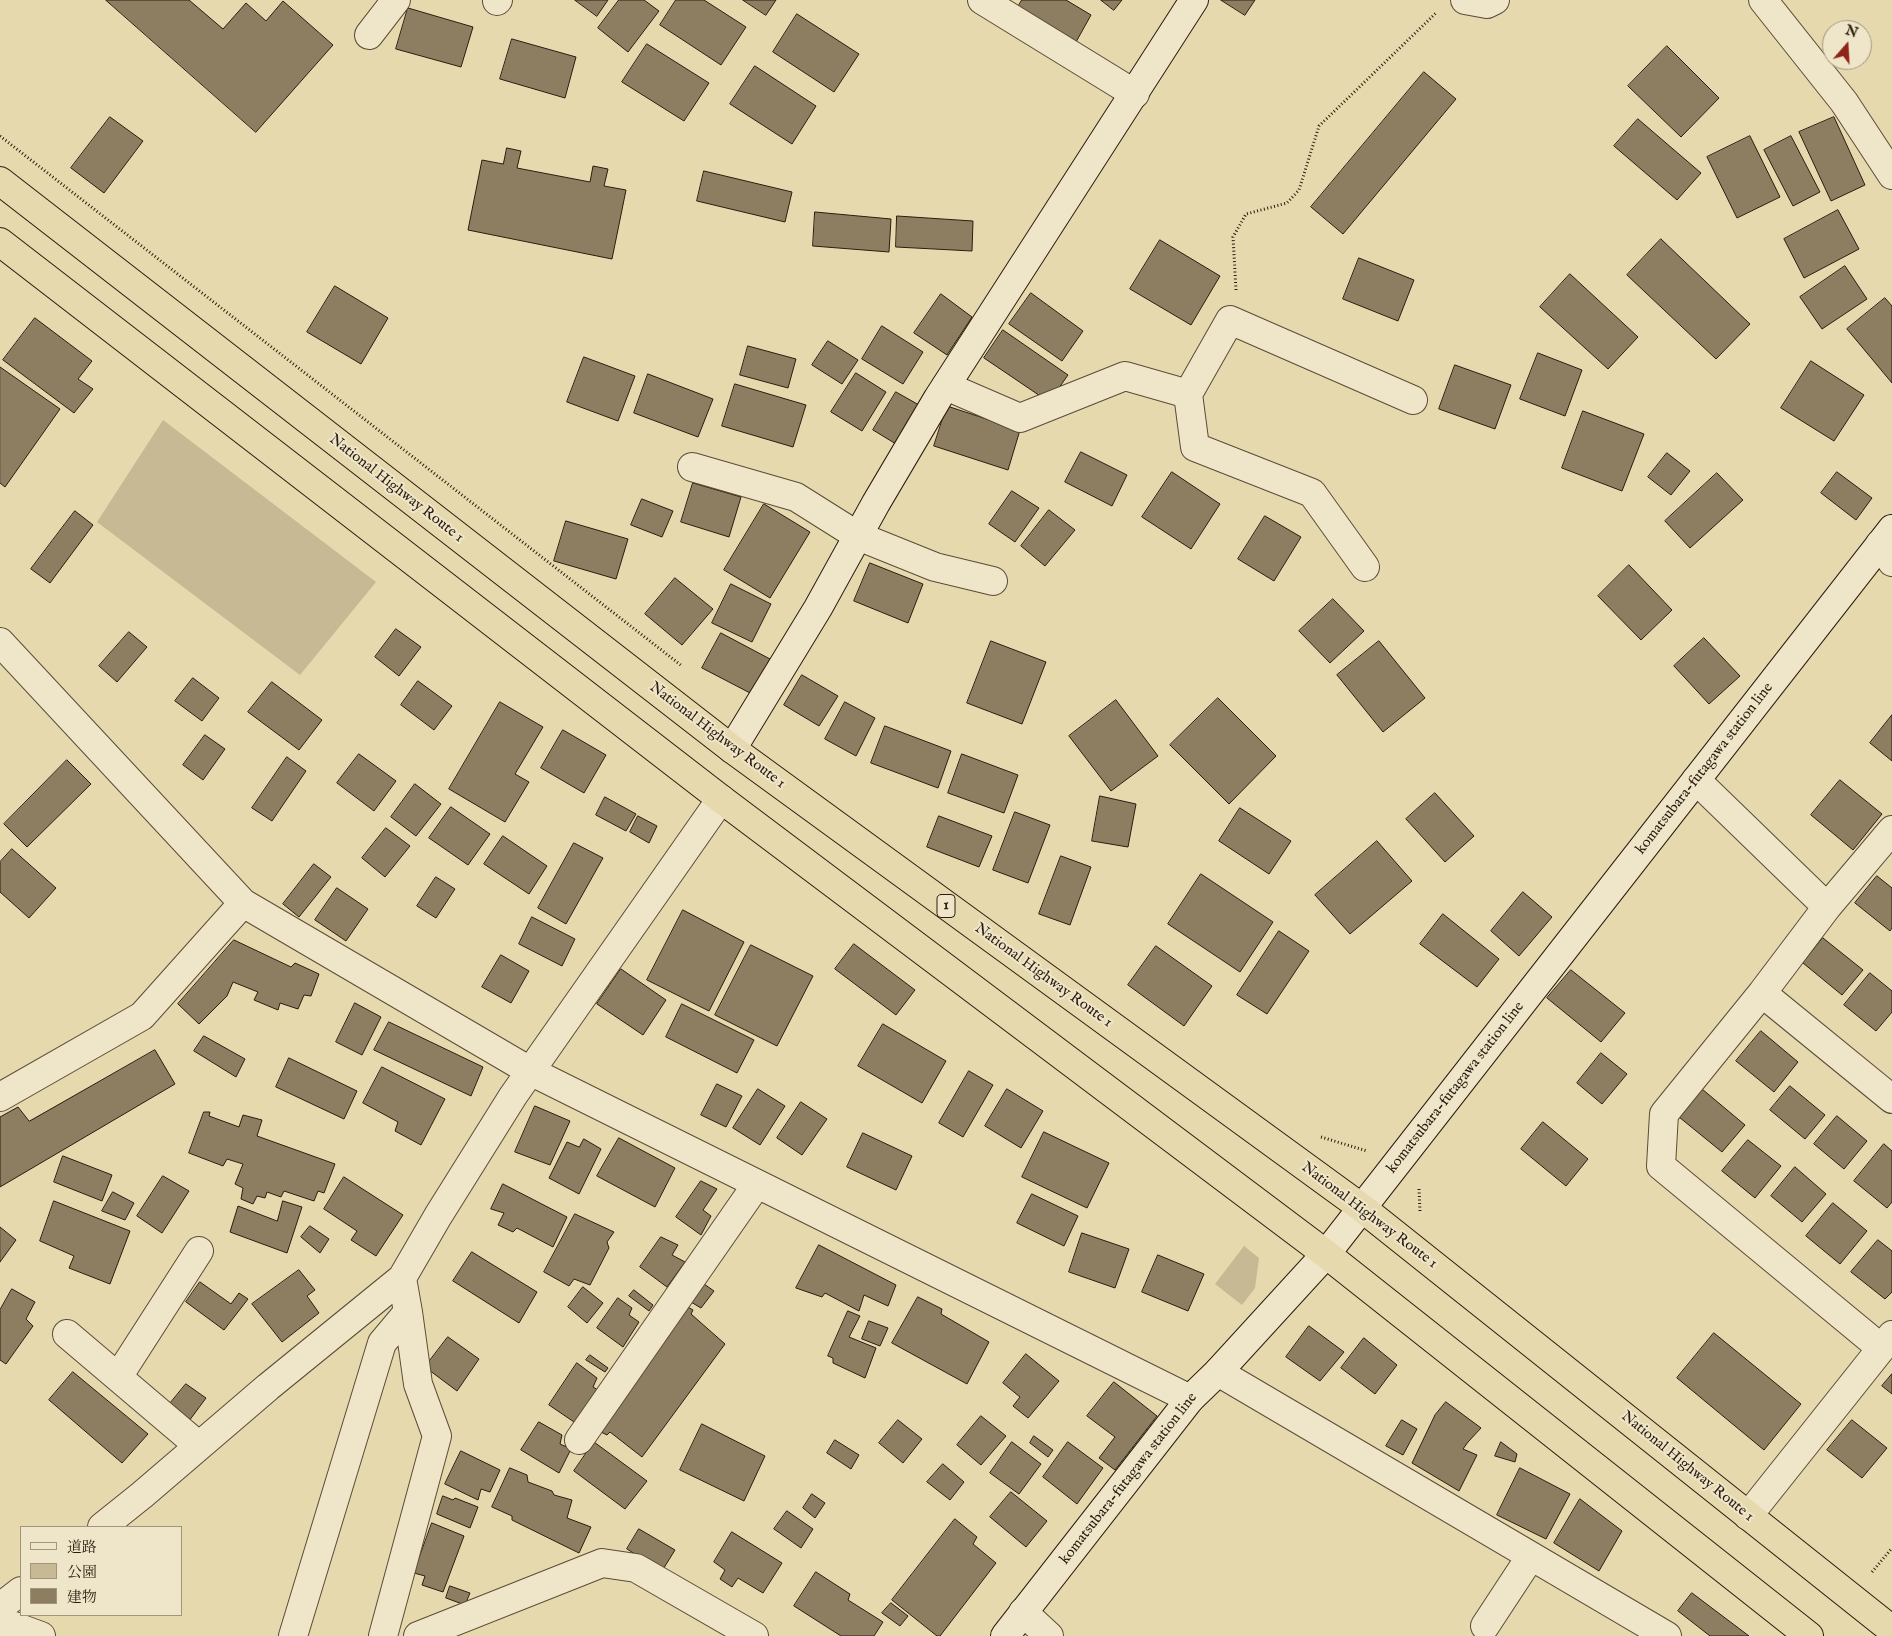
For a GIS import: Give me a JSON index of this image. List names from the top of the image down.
{
  "streets": {
    "highway": ["National Highway Route 1", "1"],
    "street": ["komatsubara-futagawa station line"]
  },
  "crossings": [
    ["National Highway Route 1", "komatsubara-futagawa station line"]
  ],
  "legend": ["道路", "公園", "建物"],
  "north": "top"
}
